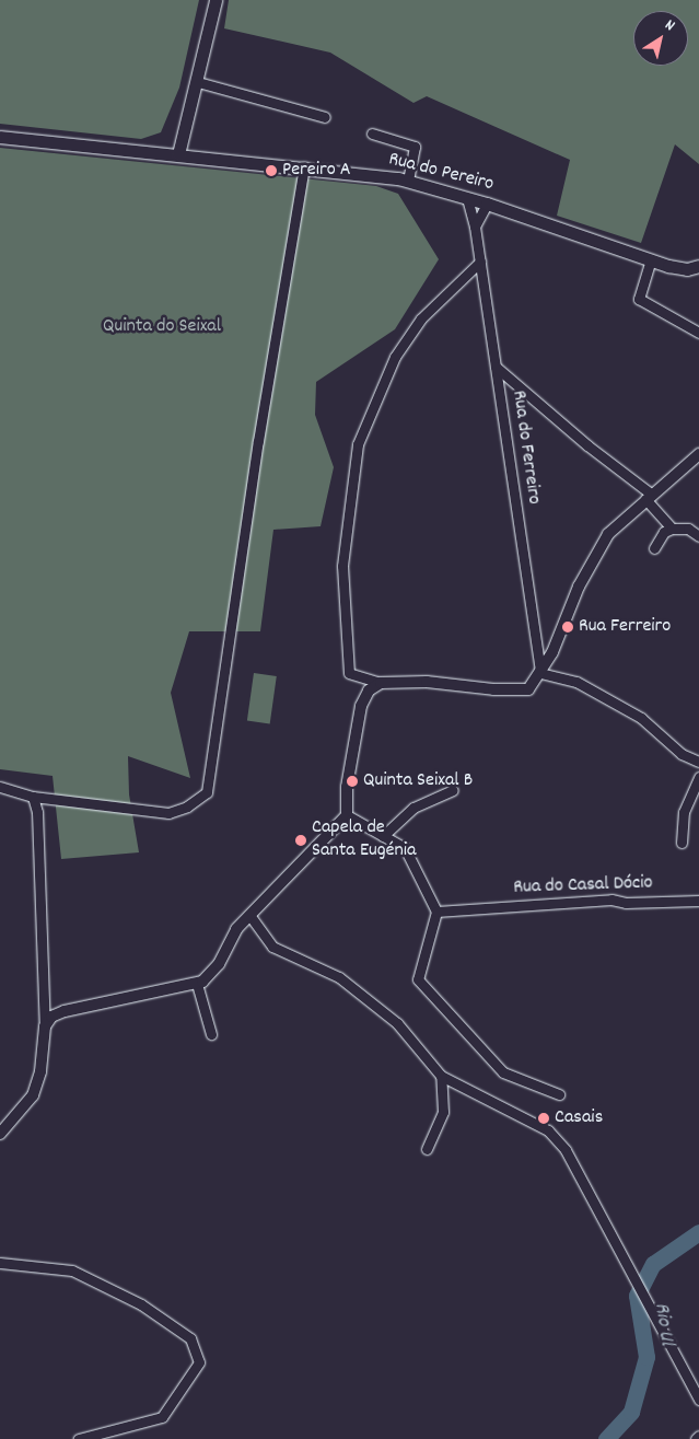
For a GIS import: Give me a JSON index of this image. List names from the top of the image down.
{
  "streets": {
    "main road": ["Rua do Pereiro"],
    "street": ["Rua do Ferreiro", "Rua do Casal Dócio"]
  },
  "crossings": [
    ["Rua do Pereiro", "Rua do Ferreiro"]
  ],
  "water": ["Rio Ul"],
  "parks": ["Quinta do Seixal"],
  "places": [
    "Pereiro A",
    "Rua Ferreiro",
    "Quinta Seixal B",
    "Capela de Santa Eugénia",
    "Casais"
  ],
  "north": "top right"
}
